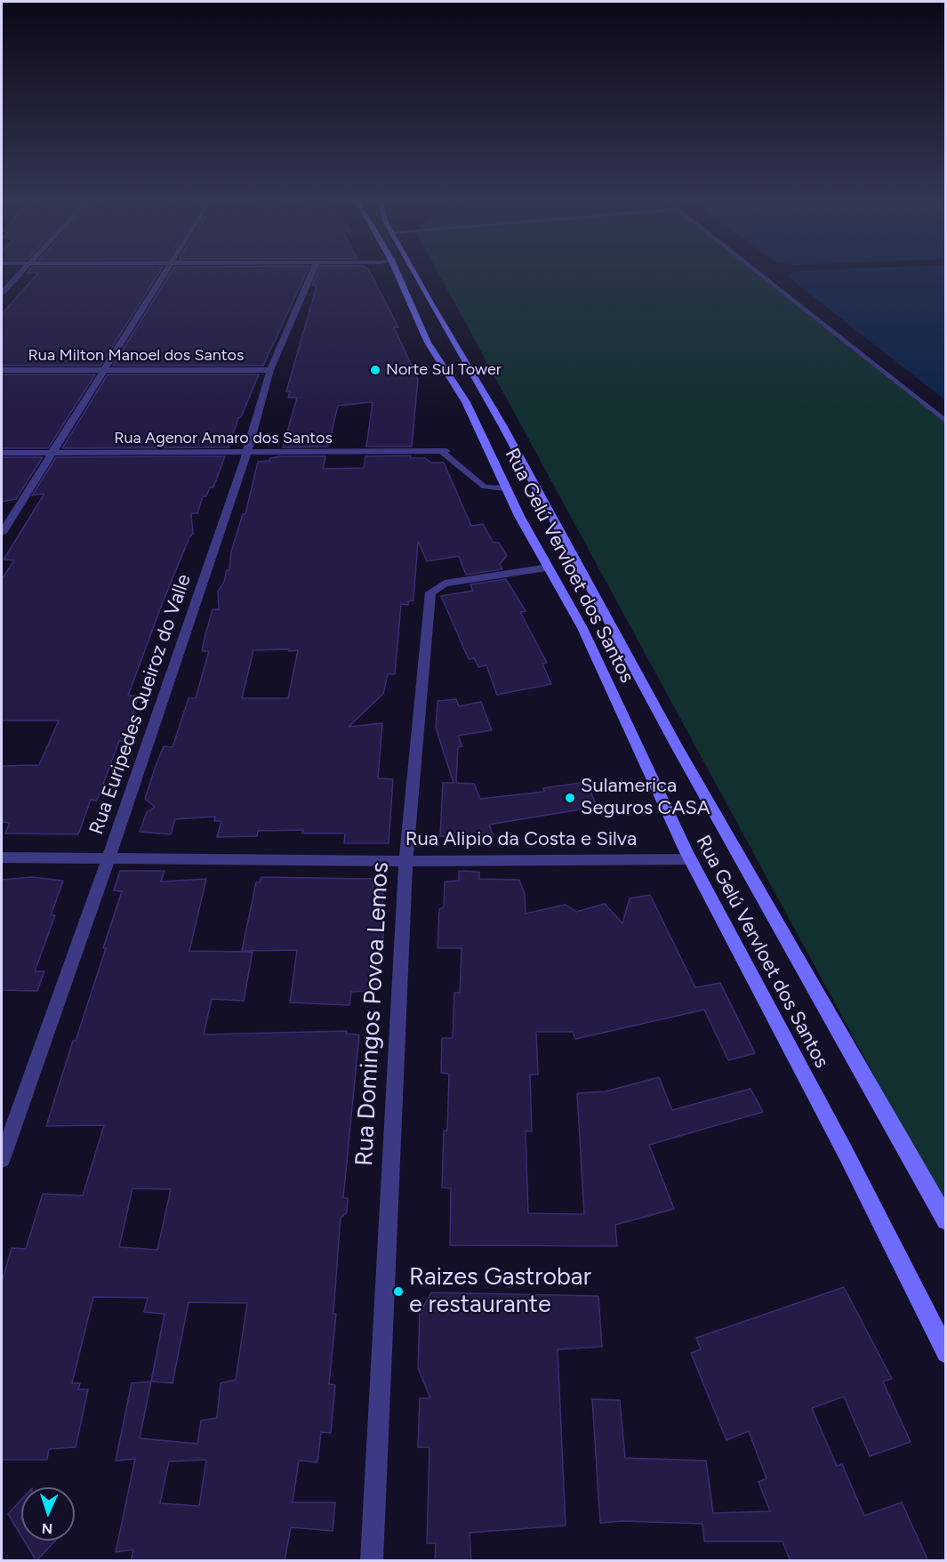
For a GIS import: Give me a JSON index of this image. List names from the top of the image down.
{
  "streets": {
    "main road": ["Rua Gelú Vervloet dos Santos"],
    "street": [
      "Rua Milton Manoel dos Santos",
      "Rua Agenor Amaro dos Santos",
      "Rua Euripedes Queiroz do Valle",
      "Rua Alipio da Costa e Silva",
      "Rua Domingos Povoa Lemos"
    ]
  },
  "crossings": [
    ["Rua Milton Manoel dos Santos", "Rua Euripedes Queiroz do Valle"],
    ["Rua Agenor Amaro dos Santos", "Rua Euripedes Queiroz do Valle"],
    ["Rua Gelú Vervloet dos Santos", "Rua Alipio da Costa e Silva"],
    ["Rua Gelú Vervloet dos Santos", "Rua Domingos Povoa Lemos"],
    ["Rua Euripedes Queiroz do Valle", "Rua Alipio da Costa e Silva"],
    ["Rua Alipio da Costa e Silva", "Rua Domingos Povoa Lemos"]
  ],
  "places": ["Norte Sul Tower", "Sulamerica Seguros CASA", "Raizes Gastrobar e restaurante"],
  "north": "bottom"
}
